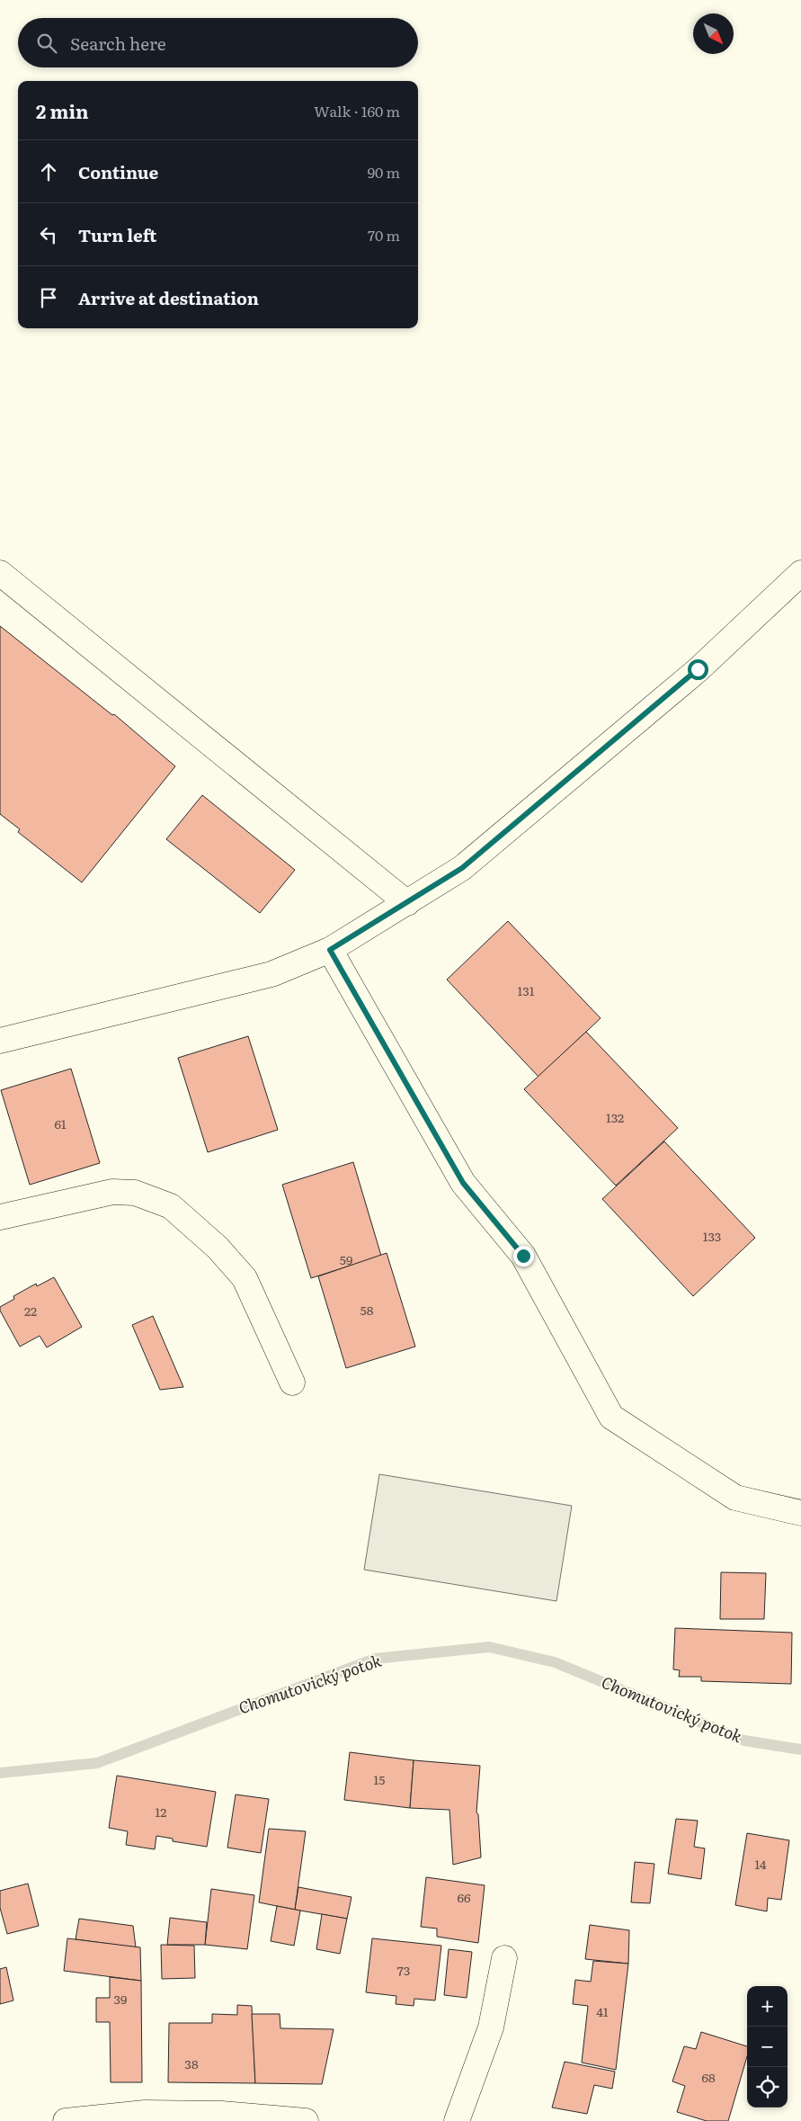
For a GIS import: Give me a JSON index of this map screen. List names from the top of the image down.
{
  "water": ["Chomutovický potok"],
  "house_numbers": [
    "131",
    "132",
    "61",
    "133",
    "59",
    "58",
    "22",
    "15",
    "12",
    "14",
    "66",
    "73",
    "39",
    "41",
    "38",
    "68"
  ],
  "north": "bottom right",
  "page": {
    "search": "Search here",
    "heading": ["2 min", "Walk · 160 m"],
    "list": [
      ["Continue", "90 m"],
      ["Turn left", "70 m"],
      "Arrive at destination"
    ],
    "map_buttons": ["+", "−"]
  }
}
